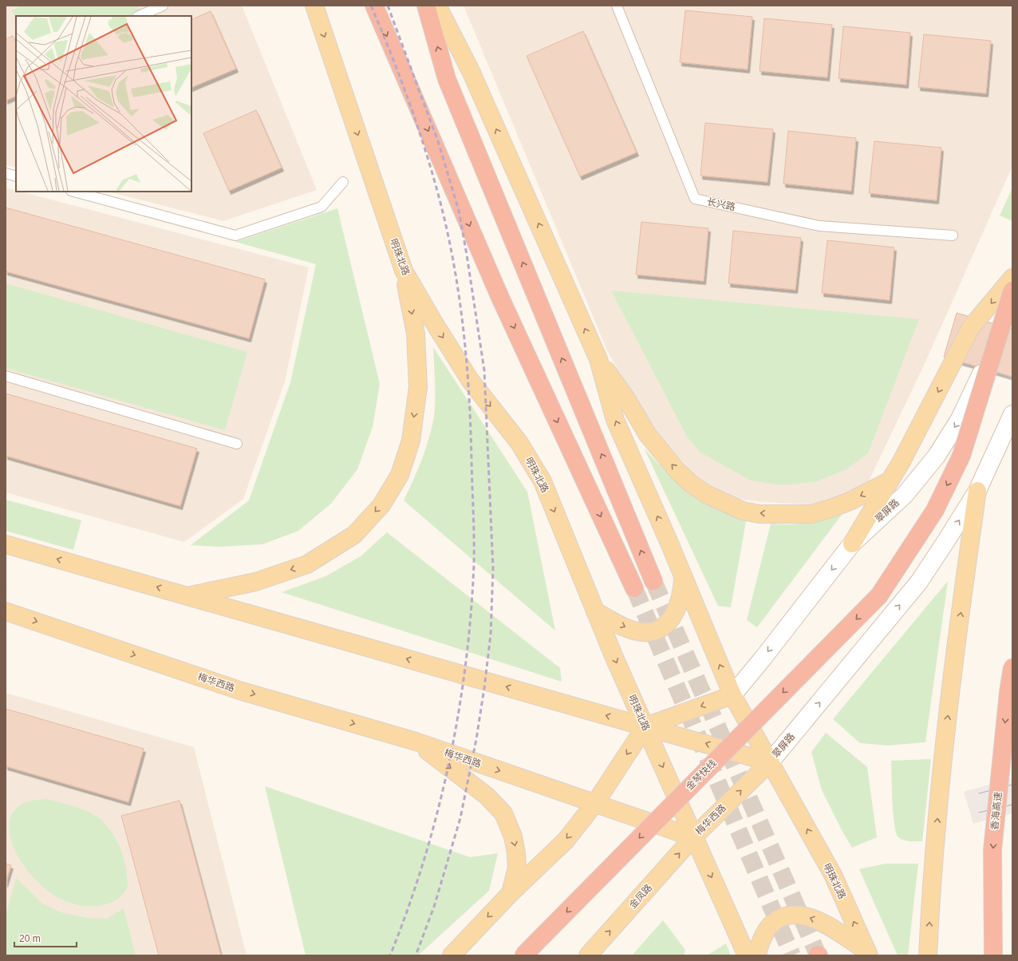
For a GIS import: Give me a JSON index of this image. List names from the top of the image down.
{
  "streets": {
    "highway": ["金琴快线", "香海高速"],
    "main road": [
      "明珠北路",
      "翠屏路",
      "梅华西路",
      "金凤路"
    ],
    "lane": ["长兴路"]
  },
  "crossings": [
    ["明珠北路", "翠屏路"],
    ["明珠北路", "梅华西路"],
    ["明珠北路", "金凤路"],
    ["翠屏路", "梅华西路"],
    ["梅华西路", "金凤路"]
  ],
  "one_way": ["金琴快线", "香海高速"],
  "scale_bar": "20 m"
}
